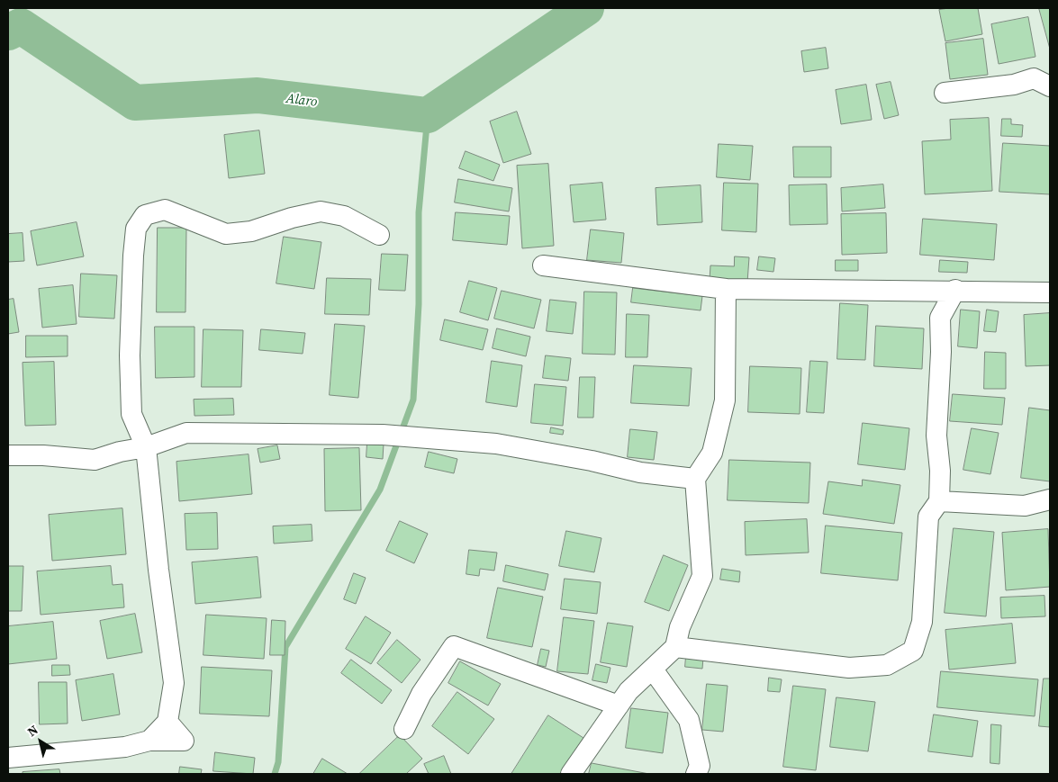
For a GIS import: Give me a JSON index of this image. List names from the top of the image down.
{
  "water": ["Alaro"],
  "north": "top left"
}
